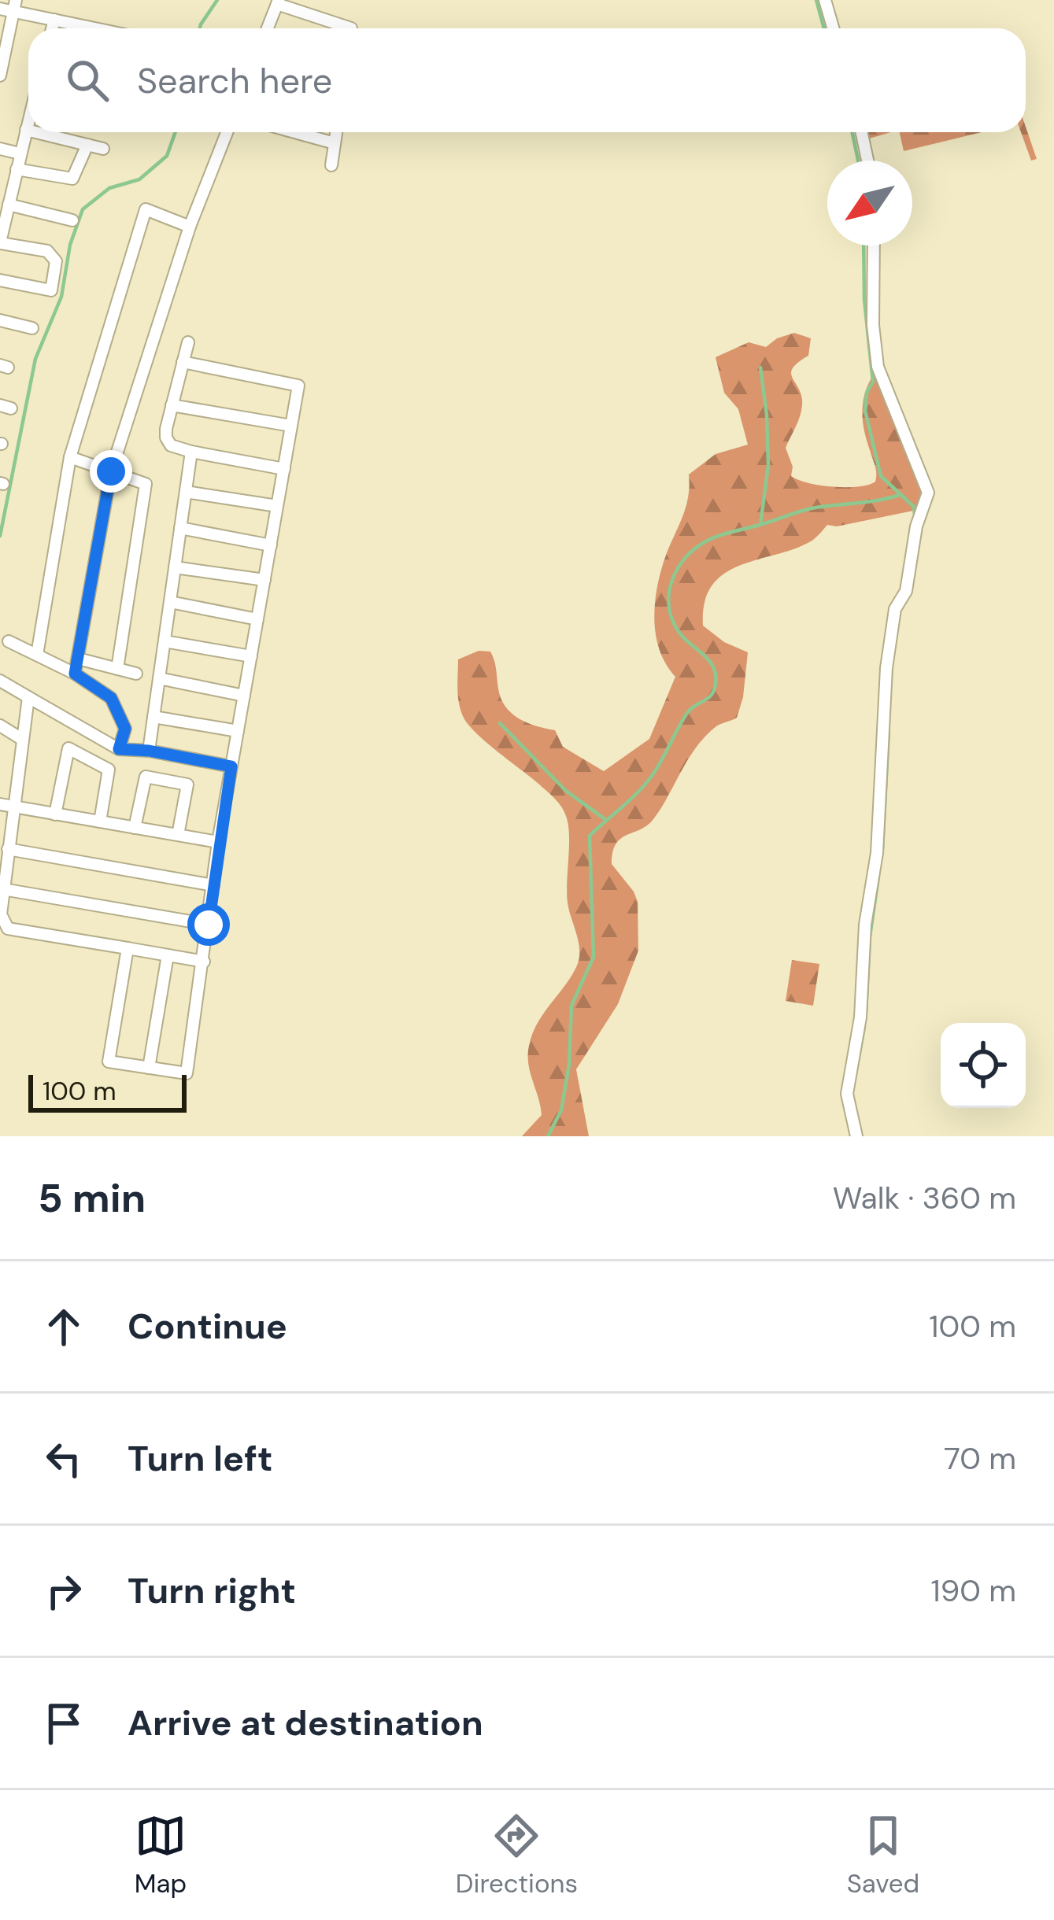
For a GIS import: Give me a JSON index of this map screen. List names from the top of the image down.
{
  "scale_bar": "100 m",
  "north": "bottom left",
  "page": {
    "search": "Search here",
    "scale": "100 m",
    "heading": ["5 min", "Walk · 360 m"],
    "list": [
      ["Continue", "100 m"],
      ["Turn left", "70 m"],
      ["Turn right", "190 m"],
      "Arrive at destination"
    ],
    "nav": ["Map", "Directions", "Saved"]
  }
}
